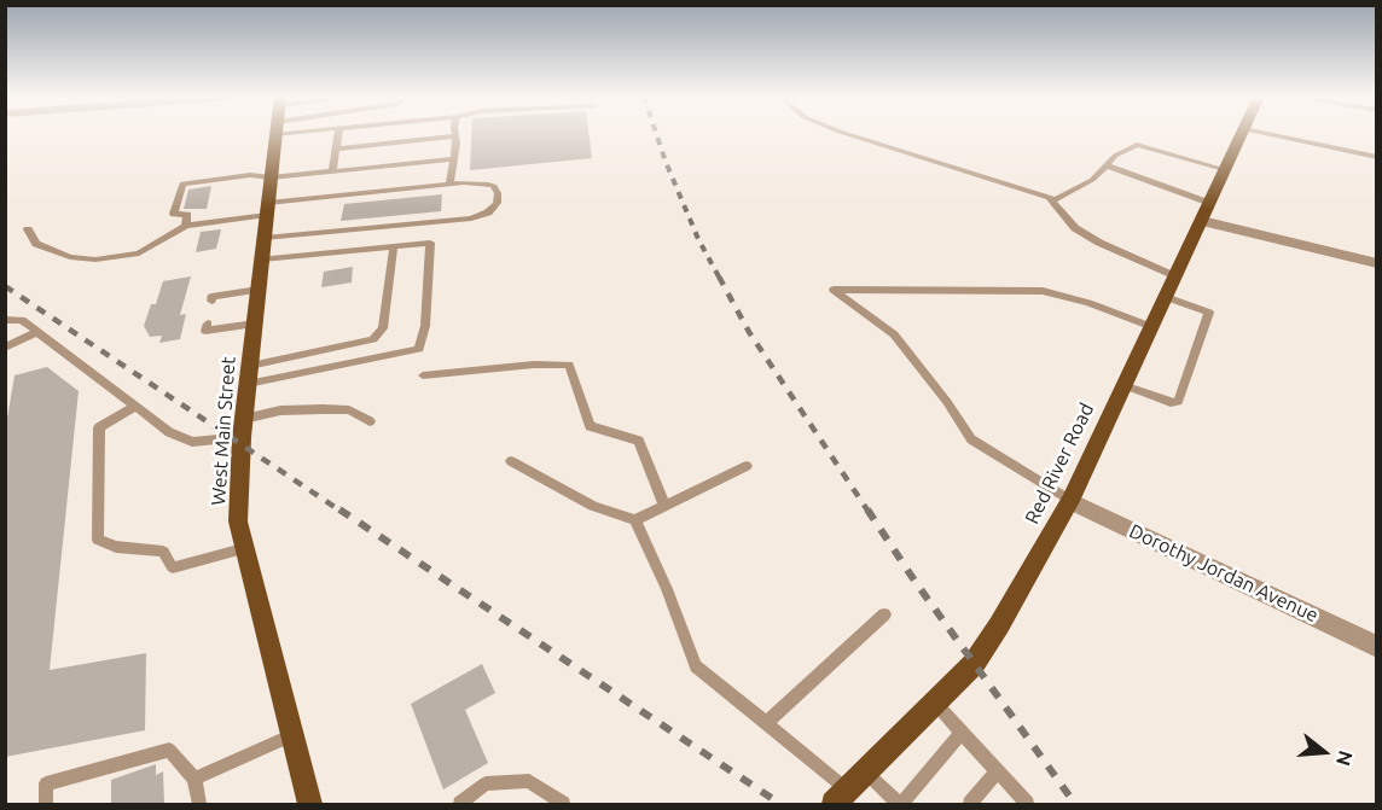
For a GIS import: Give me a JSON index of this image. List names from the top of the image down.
{
  "streets": {
    "main road": ["West Main Street", "Red River Road"],
    "street": ["Dorothy Jordan Avenue"]
  },
  "crossings": [
    ["Red River Road", "Dorothy Jordan Avenue"]
  ],
  "north": "right"
}
